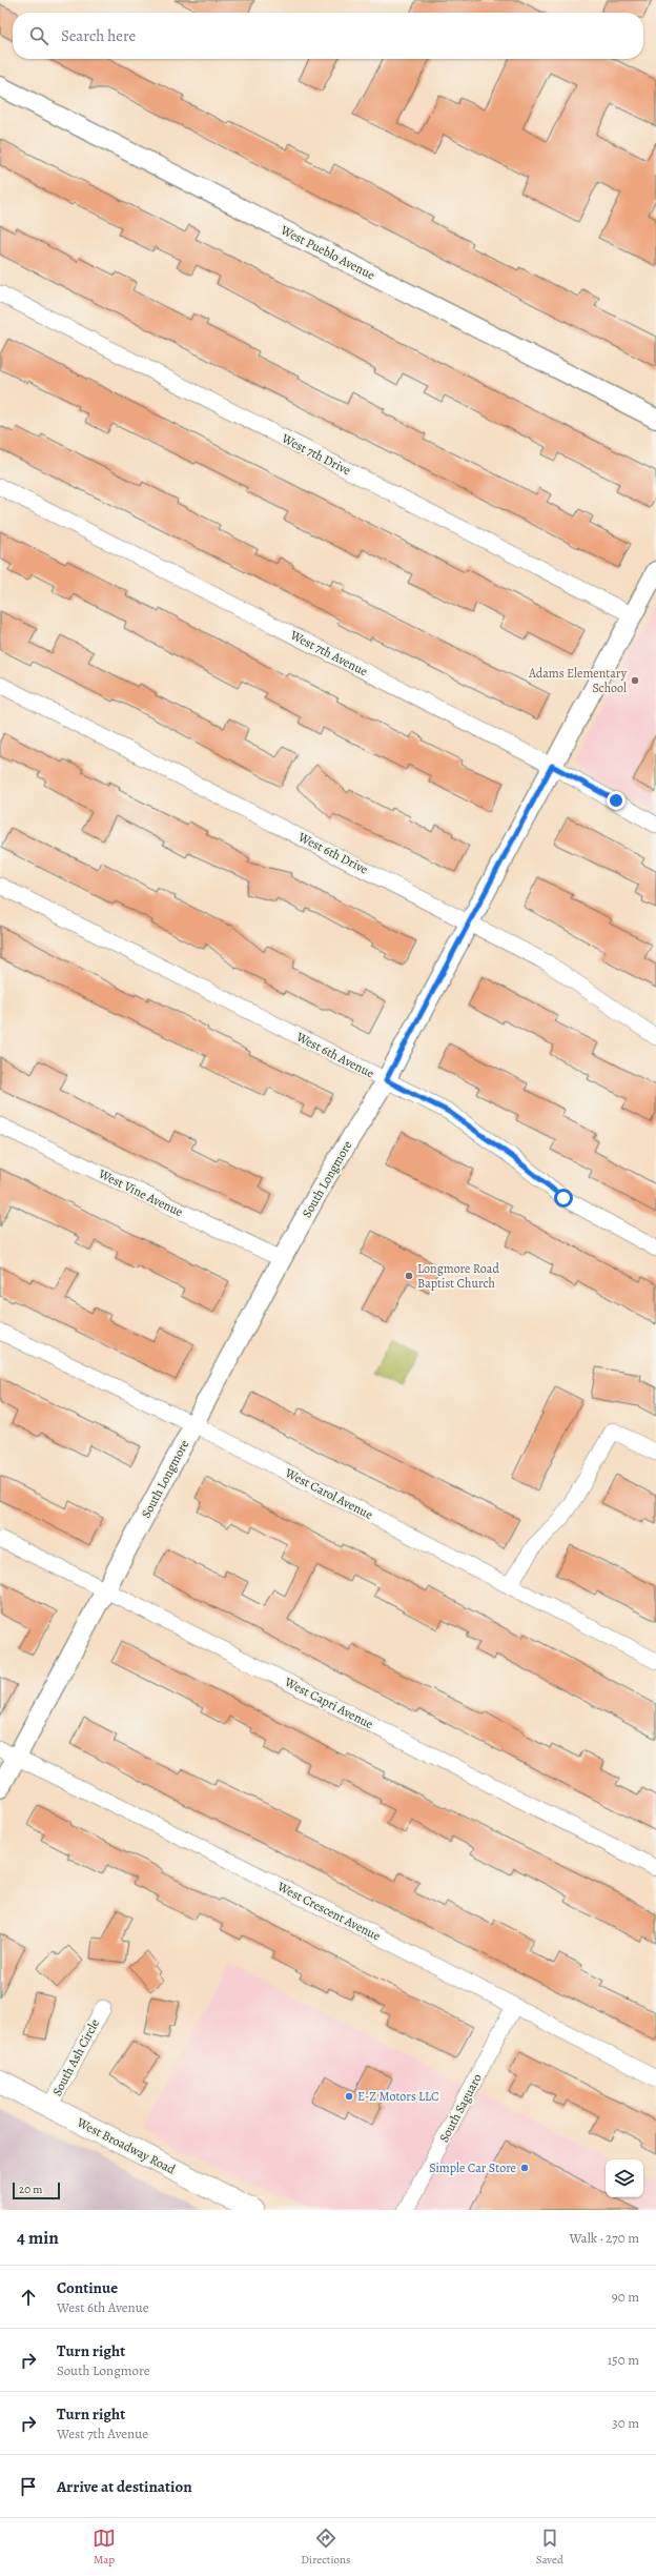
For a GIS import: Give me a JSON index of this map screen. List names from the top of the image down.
{
  "streets": {
    "main road": ["West Broadway Road"],
    "street": [
      "West Pueblo Avenue",
      "West 7th Drive",
      "West 7th Avenue",
      "West 6th Drive",
      "West 6th Avenue",
      "South Longmore",
      "West Vine Avenue",
      "West Carol Avenue",
      "West Capri Avenue",
      "West Crescent Avenue",
      "South Ash Circle",
      "South Saguaro"
    ]
  },
  "crossings": [
    ["West 7th Drive", "South Longmore"],
    ["West 7th Avenue", "South Longmore"],
    ["West 6th Drive", "South Longmore"],
    ["West 6th Avenue", "South Longmore"],
    ["South Longmore", "West Vine Avenue"],
    ["South Longmore", "West Carol Avenue"],
    ["South Longmore", "West Capri Avenue"],
    ["South Longmore", "West Crescent Avenue"],
    ["West Crescent Avenue", "South Saguaro"],
    ["South Ash Circle", "West Broadway Road"]
  ],
  "places": [
    "Adams Elementary School",
    "Longmore Road Baptist Church",
    "E-Z Motors LLC",
    "Simple Car Store"
  ],
  "scale_bar": "20 m",
  "page": {
    "search": "Search here",
    "scale": "20 m",
    "heading": ["4 min", "Walk · 270 m"],
    "list": [
      ["Continue", "West 6th Avenue", "90 m"],
      ["Turn right", "South Longmore", "150 m"],
      ["Turn right", "West 7th Avenue", "30 m"],
      "Arrive at destination"
    ],
    "nav": ["Map", "Directions", "Saved"]
  }
}
